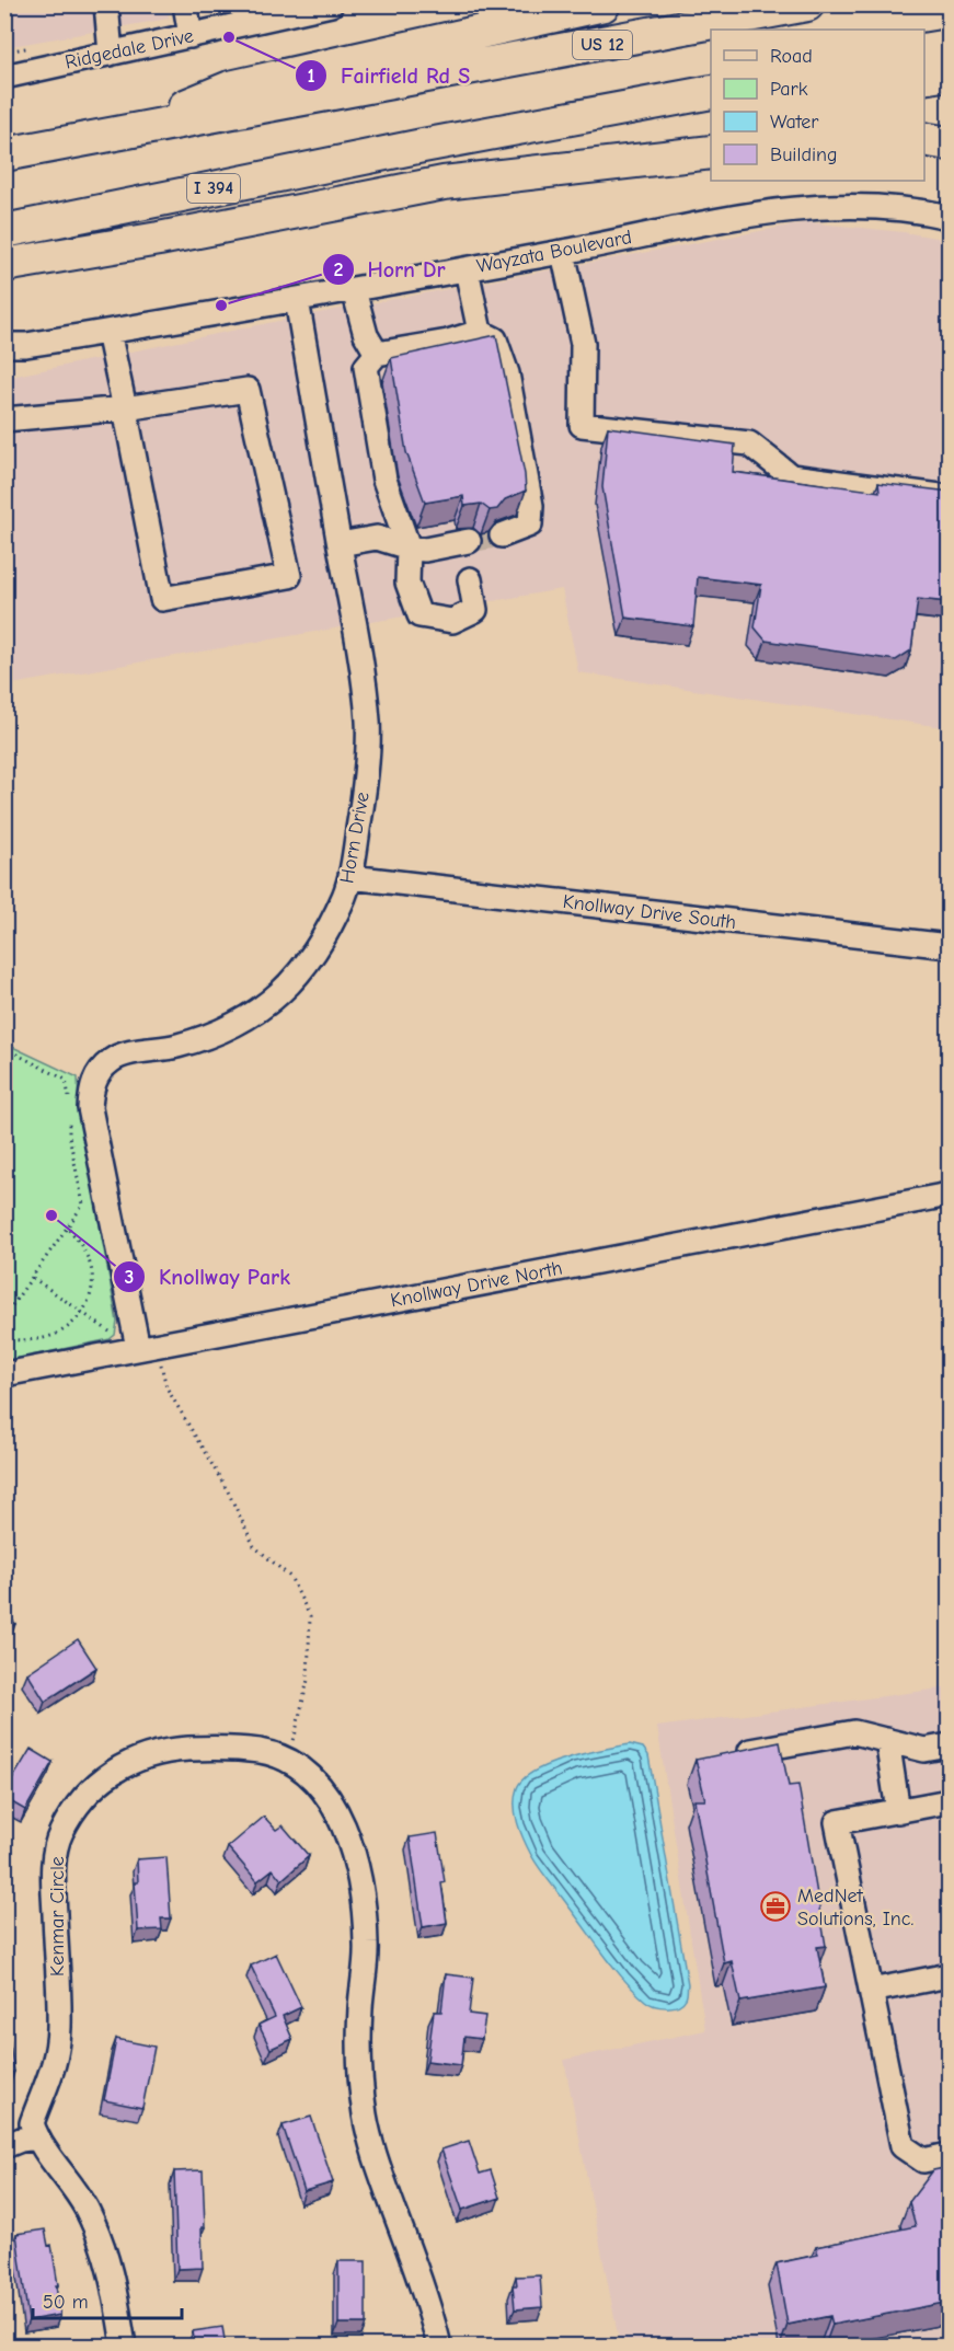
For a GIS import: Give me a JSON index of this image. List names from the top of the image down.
{
  "streets": {
    "highway": ["US 12", "I 394"],
    "street": [
      "Ridgedale Drive",
      "Wayzata Boulevard",
      "Horn Drive",
      "Knollway Drive South",
      "Knollway Drive North",
      "Kenmar Circle"
    ]
  },
  "crossings": [
    ["Wayzata Boulevard", "Horn Drive"],
    ["Horn Drive", "Knollway Drive South"],
    ["Horn Drive", "Knollway Drive North"]
  ],
  "places": {
    "other": ["Fairfield Rd S", "Horn Dr", "Knollway Park"],
    "office": ["MedNet Solutions, Inc."]
  },
  "legend": [
    "Road",
    "Park",
    "Water",
    "Building"
  ],
  "scale_bar": "50 m"
}
